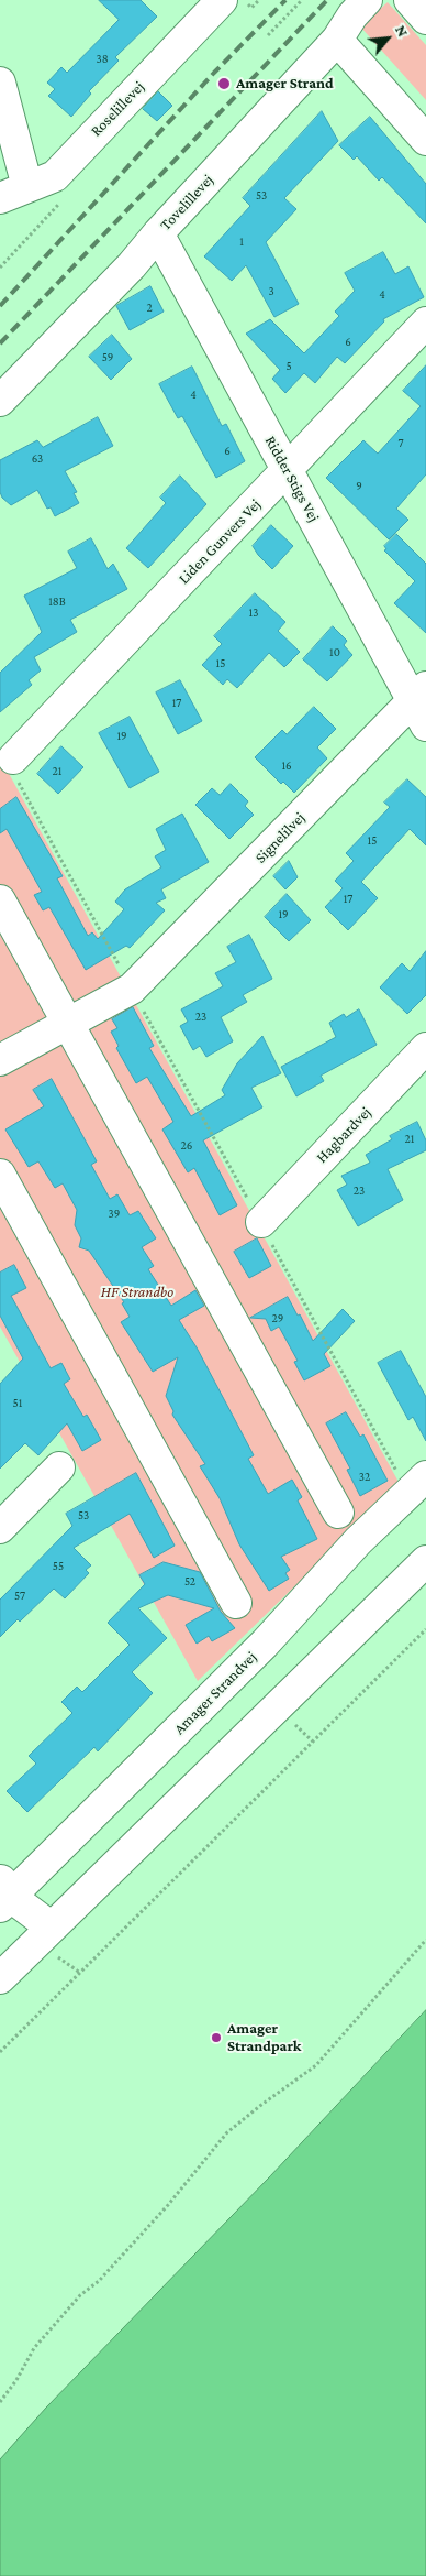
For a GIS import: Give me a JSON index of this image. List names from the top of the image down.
{
  "streets": {
    "street": [
      "Roselillevej",
      "Tovelillevej",
      "Ridder Stigs Vej",
      "Liden Gunvers Vej",
      "Signelilvej",
      "Hagbardvej",
      "Amager Strandvej"
    ]
  },
  "crossings": [
    ["Tovelillevej", "Ridder Stigs Vej"],
    ["Ridder Stigs Vej", "Liden Gunvers Vej"],
    ["Ridder Stigs Vej", "Signelilvej"]
  ],
  "parks": ["HF Strandbo"],
  "places": ["Amager Strand", "Amager Strandpark"],
  "house_numbers": [
    "38",
    "53",
    "1",
    "3",
    "4",
    "2",
    "6",
    "59",
    "5",
    "4",
    "7",
    "6",
    "63",
    "9",
    "18B",
    "13",
    "10",
    "15",
    "17",
    "19",
    "16",
    "21",
    "15",
    "17",
    "19",
    "23",
    "21",
    "26",
    "23",
    "39",
    "29",
    "51",
    "32",
    "53",
    "55",
    "52",
    "57"
  ],
  "north": "top right"
}
